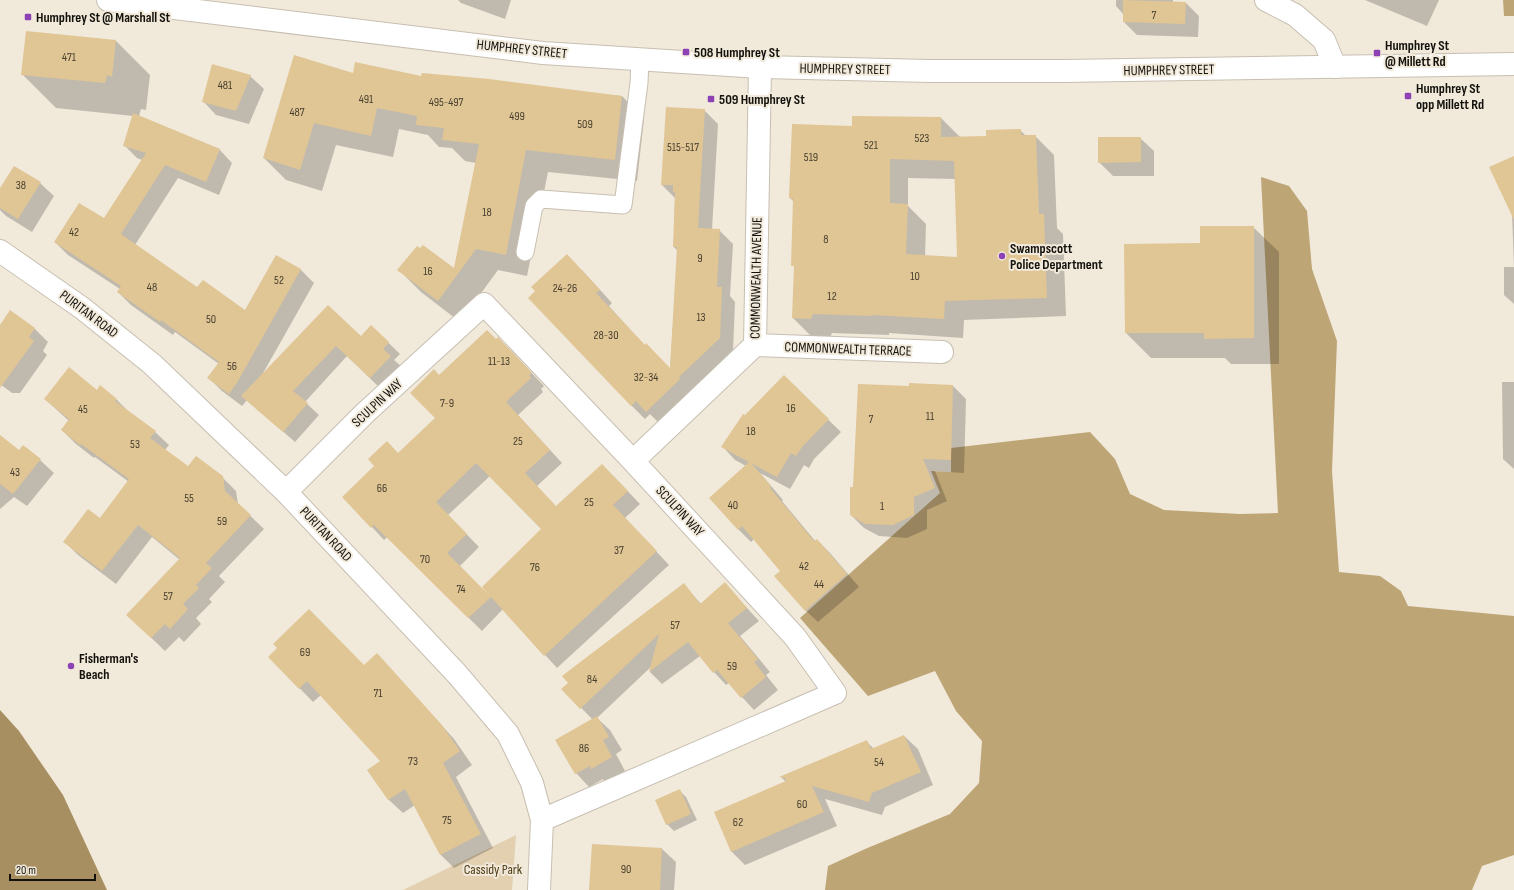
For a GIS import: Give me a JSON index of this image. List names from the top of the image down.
{
  "streets": {
    "street": [
      "HUMPHREY STREET",
      "COMMONWEALTH AVENUE",
      "PURITAN ROAD",
      "COMMONWEALTH TERRACE",
      "SCULPIN WAY"
    ]
  },
  "crossings": [
    ["HUMPHREY STREET", "COMMONWEALTH AVENUE"],
    ["COMMONWEALTH AVENUE", "COMMONWEALTH TERRACE"],
    ["COMMONWEALTH AVENUE", "SCULPIN WAY"],
    ["PURITAN ROAD", "SCULPIN WAY"]
  ],
  "parks": ["Cassidy Park"],
  "places": {
    "transit": [
      "Humphrey St @ Marshall St",
      "508 Humphrey St",
      "Humphrey St @ Millett Rd",
      "Humphrey St opp Millett Rd",
      "509 Humphrey St"
    ],
    "other": ["Swampscott Police Department", "Fisherman's Beach"]
  },
  "house_numbers": [
    "7",
    "471",
    "481",
    "491",
    "495-497",
    "487",
    "499",
    "509",
    "523",
    "521",
    "515-517",
    "519",
    "38",
    "18",
    "42",
    "8",
    "9",
    "16",
    "10",
    "52",
    "48",
    "24-26",
    "12",
    "13",
    "50",
    "28-30",
    "11-13",
    "56",
    "32-34",
    "7-9",
    "16",
    "45",
    "11",
    "7",
    "18",
    "25",
    "53",
    "43",
    "66",
    "55",
    "25",
    "40",
    "1",
    "59",
    "37",
    "70",
    "42",
    "76",
    "44",
    "74",
    "57",
    "57",
    "69",
    "59",
    "84",
    "71",
    "86",
    "73",
    "54",
    "60",
    "75",
    "62",
    "90"
  ],
  "scale_bar": "20 m"
}
